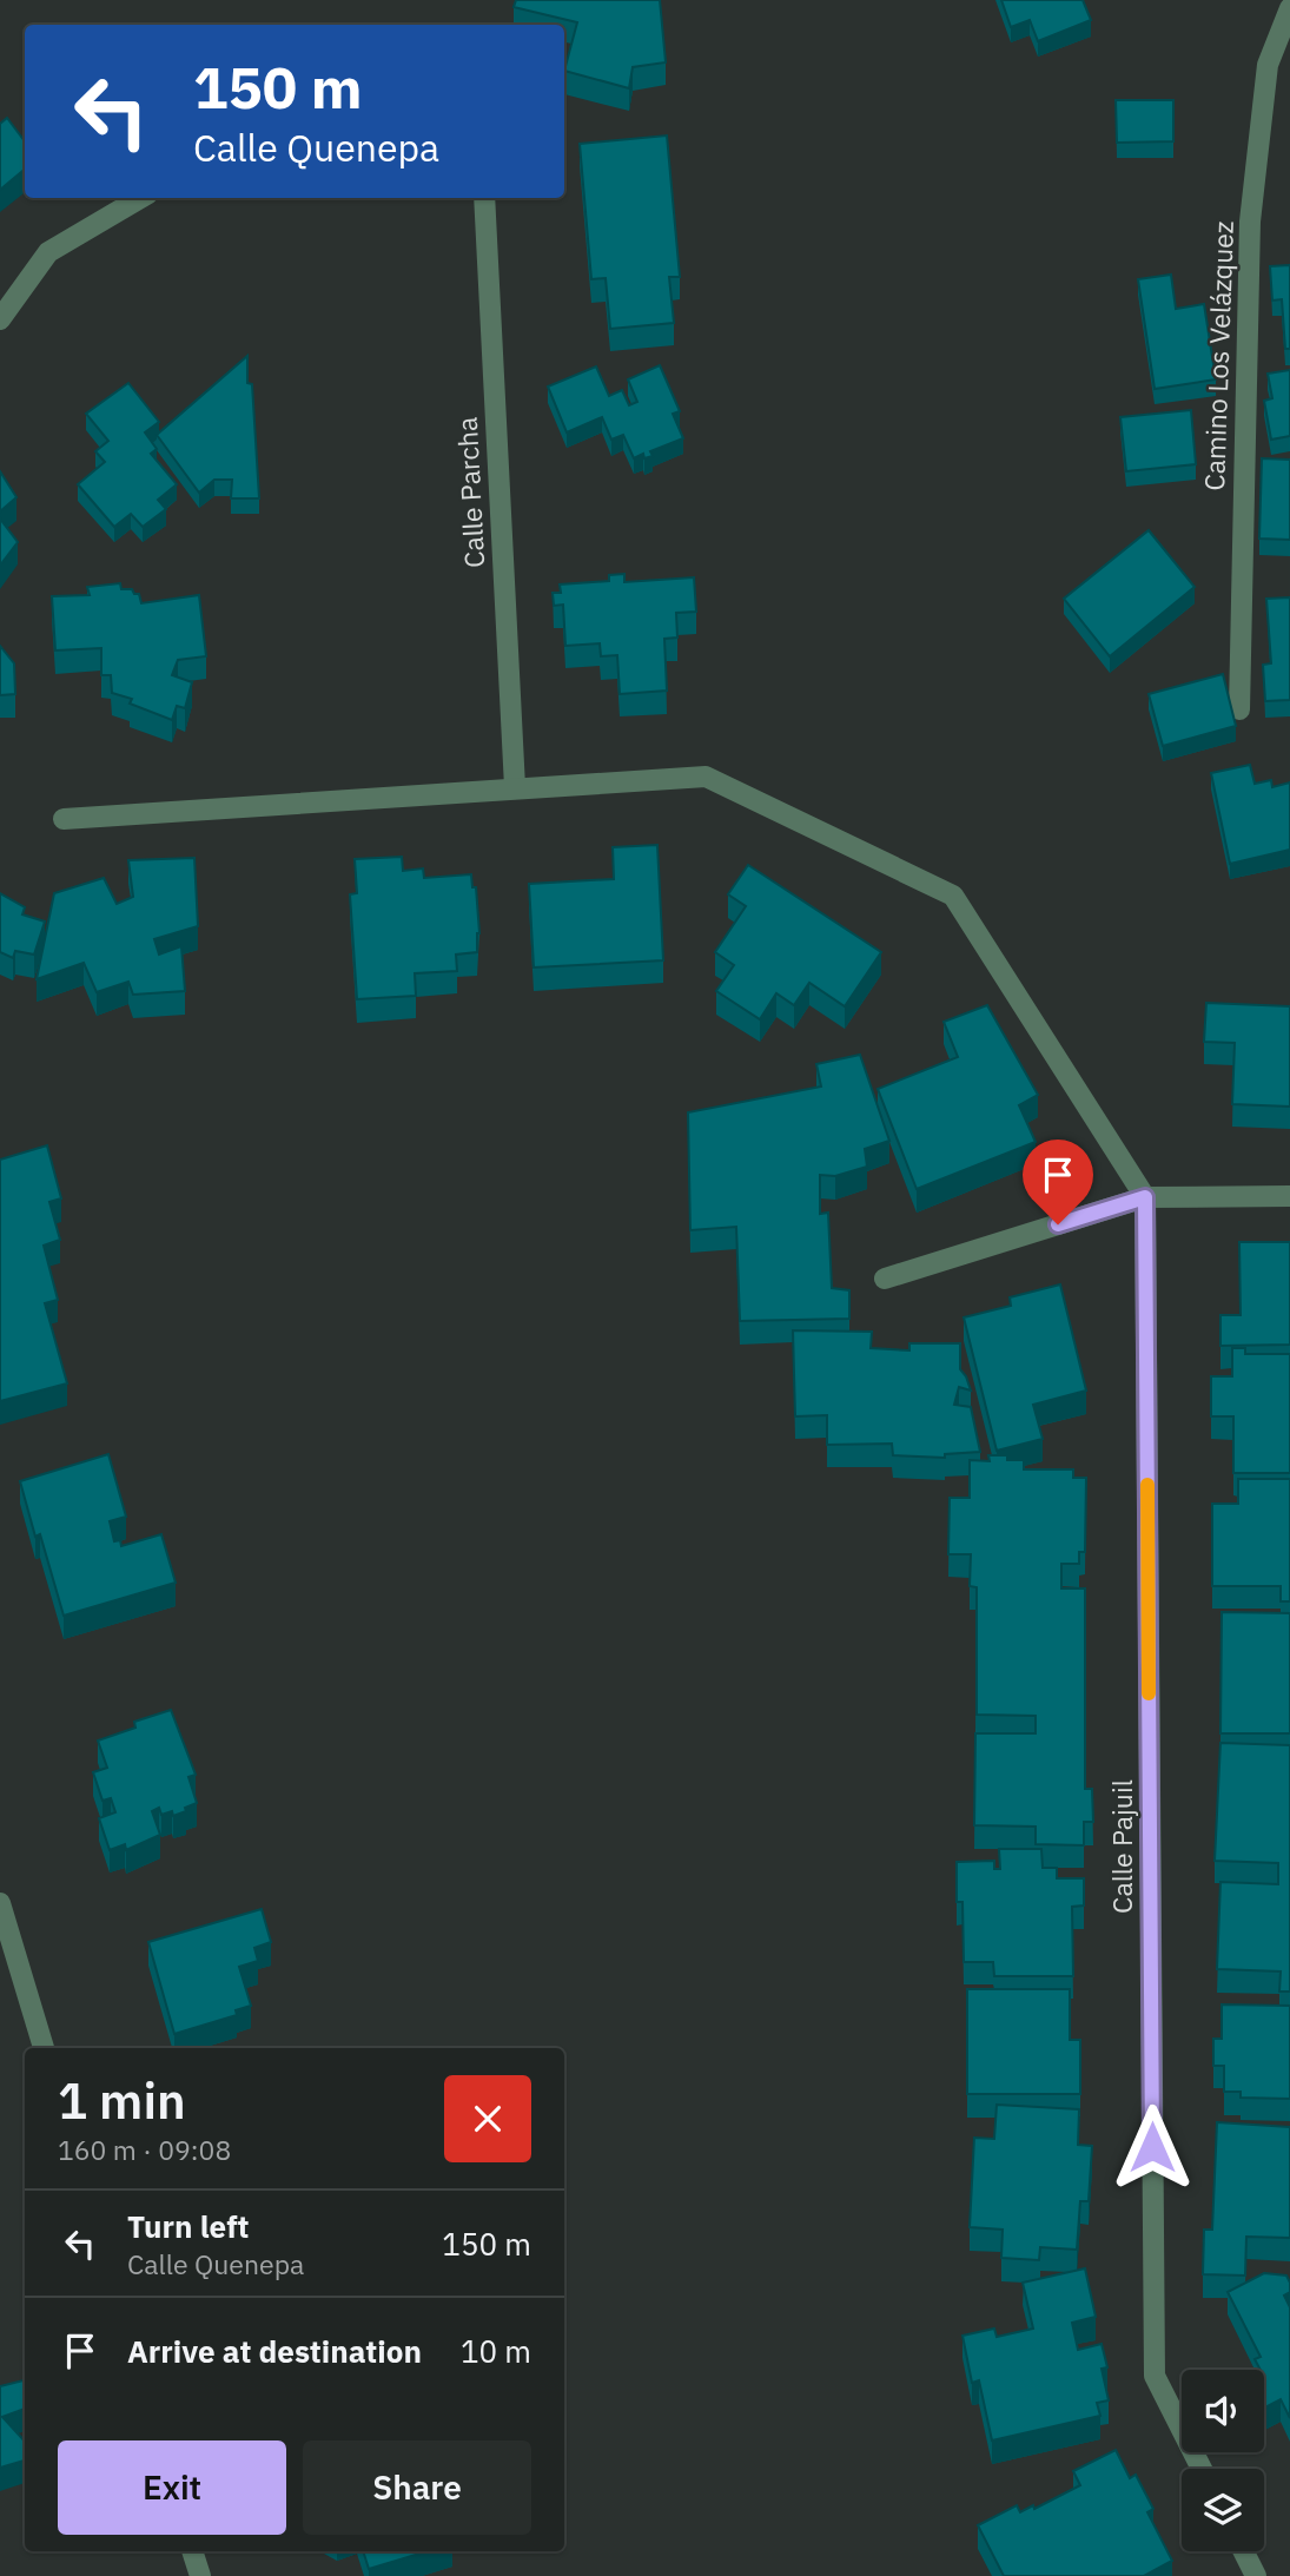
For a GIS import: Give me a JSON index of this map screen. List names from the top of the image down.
{
  "streets": {
    "street": ["Camino Los Velázquez", "Calle Parcha", "Calle Pajuil"]
  },
  "page": {
    "turn": ["150 m", "Calle Quenepa"],
    "heading": ["1 min", "160 m · 09:08"],
    "list": [
      {
        "name": "Turn left",
        "note": "Calle Quenepa",
        "value": "150 m"
      },
      {
        "name": "Arrive at destination",
        "value": "10 m"
      }
    ],
    "buttons": ["Exit", "Share"]
  }
}
